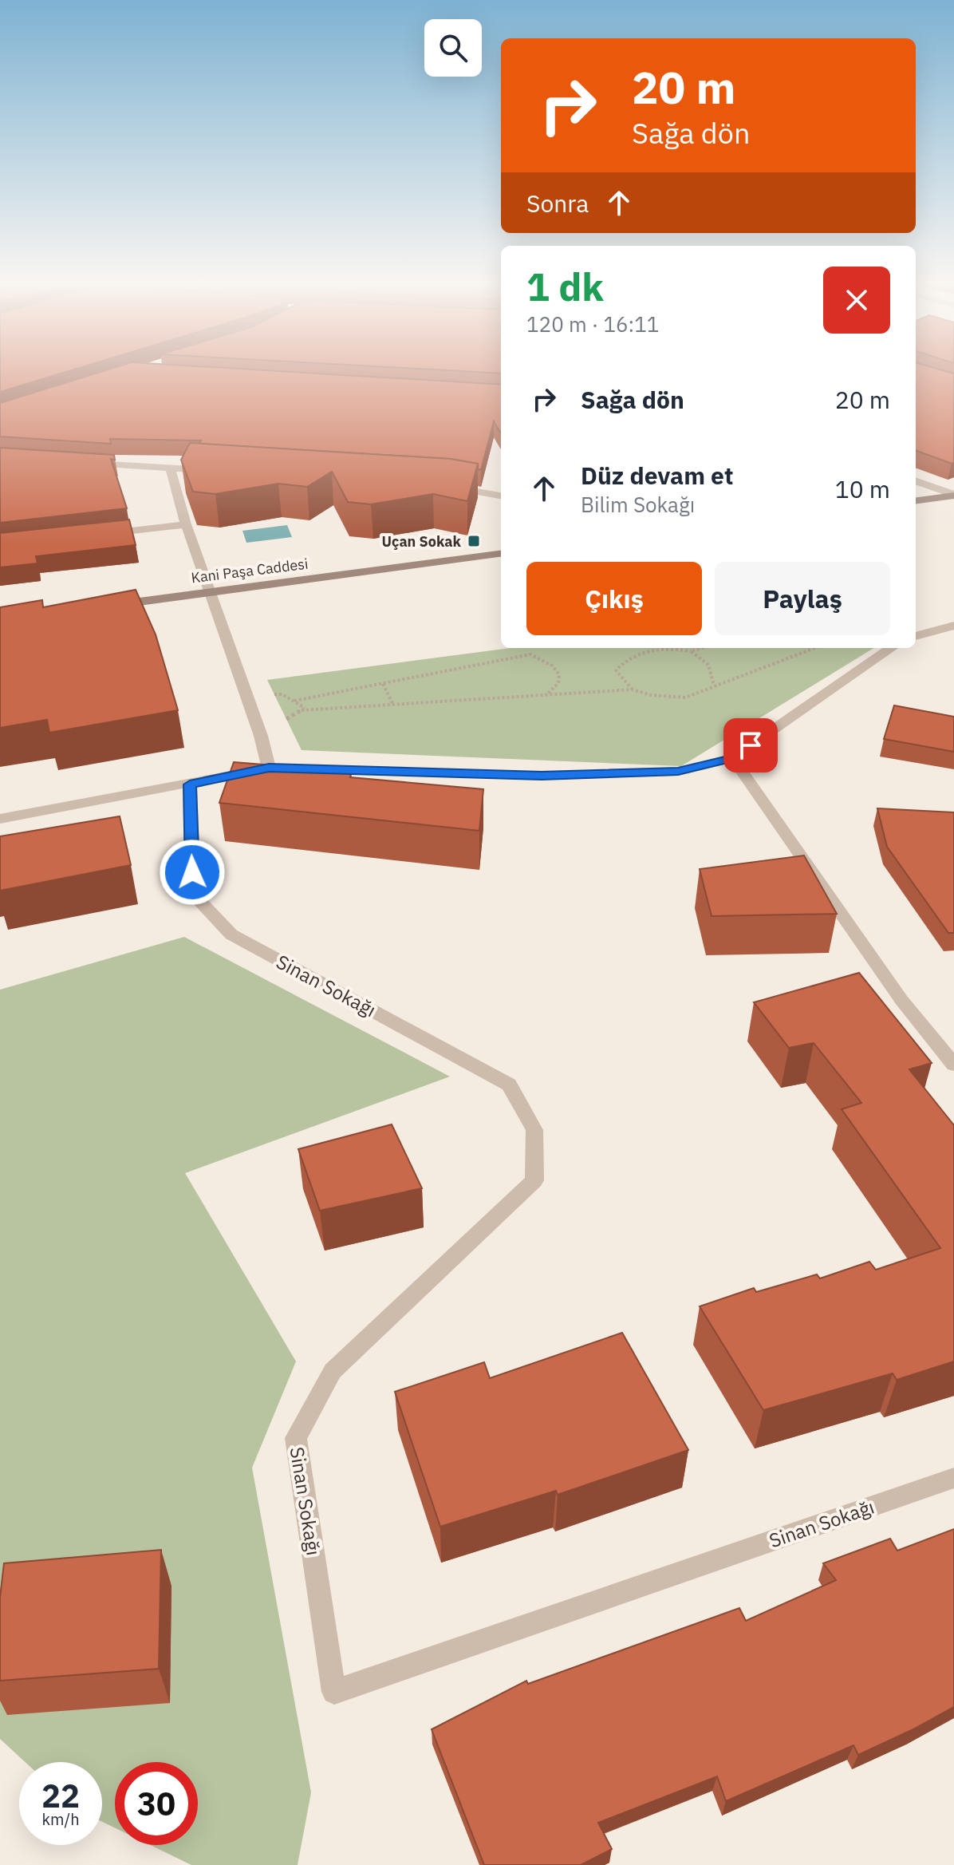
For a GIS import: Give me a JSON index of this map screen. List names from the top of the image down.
{
  "streets": {
    "street": ["Kani Paşa Caddesi", "Sinan Sokağı"]
  },
  "places": {
    "transit": ["Uçan Sokak"]
  },
  "page": {
    "turn": ["20 m", "Sağa dön"],
    "then": "Sonra",
    "heading": ["1 dk", "120 m · 16:11"],
    "list": [
      {
        "name": "Sağa dön",
        "value": "20 m"
      },
      {
        "name": "Düz devam et",
        "note": "Bilim Sokağı",
        "value": "10 m"
      }
    ],
    "buttons": ["Çıkış", "Paylaş"],
    "speed": "22 km/h",
    "limit": "30"
  }
}
